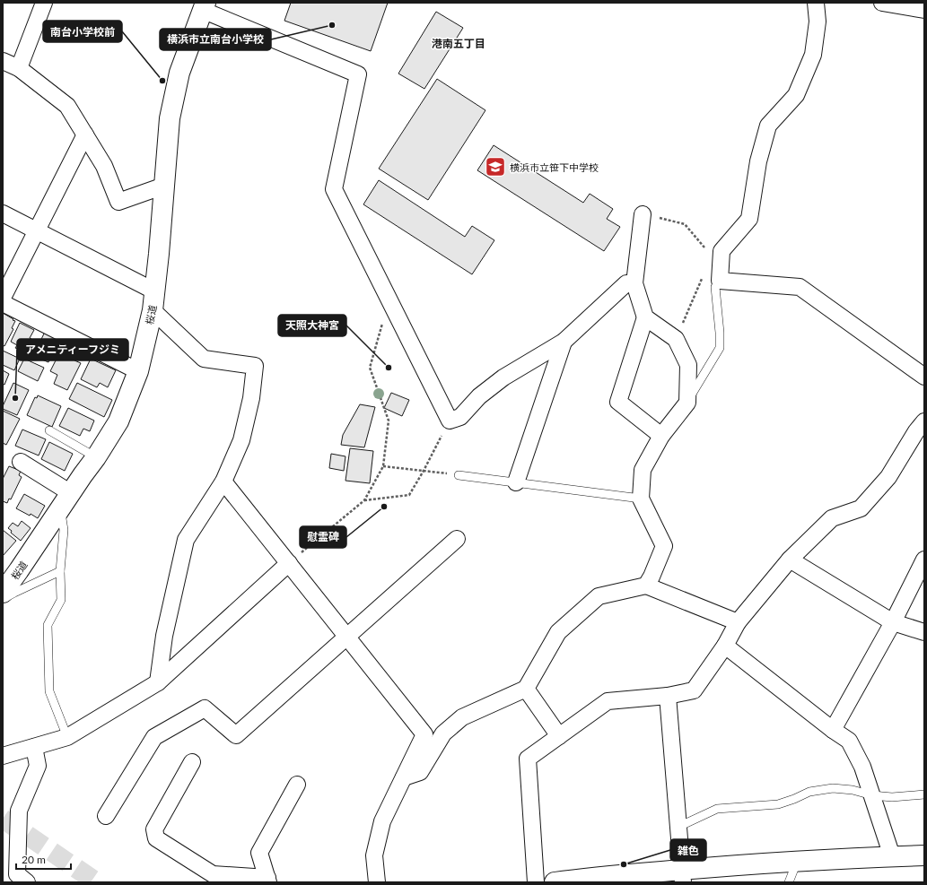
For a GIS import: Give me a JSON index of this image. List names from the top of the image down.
{
  "streets": {
    "street": ["桜道"]
  },
  "districts": ["港南五丁目"],
  "places": {
    "other": [
      "横浜市立南台小学校",
      "南台小学校前",
      "天照大神宮",
      "アメニティーフジミ",
      "慰霊碑",
      "雑色"
    ],
    "school or university": ["横浜市立笹下中学校"]
  },
  "scale_bar": "20 m"
}
